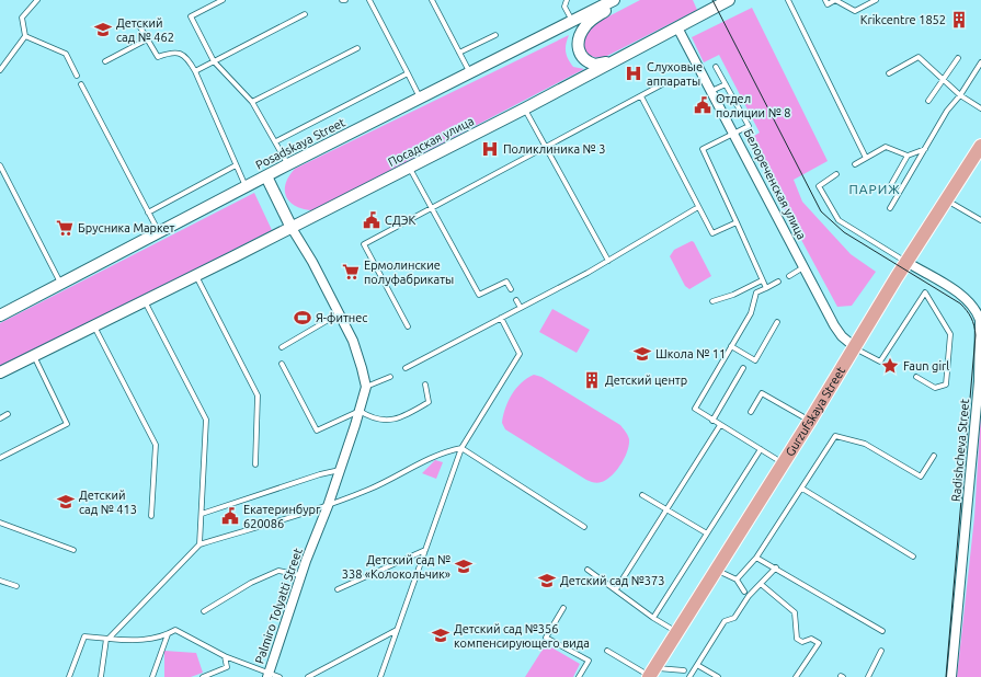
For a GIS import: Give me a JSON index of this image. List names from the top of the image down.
{
  "streets": {
    "main road": ["Gurzufskaya Street"],
    "street": [
      "Посадская улица",
      "Posadskaya Street",
      "Белореченская улица",
      "Radishcheva Street",
      "Palmiro Tolyatti Street"
    ]
  },
  "crossings": [
    ["Посадская улица", "Posadskaya Street"],
    ["Посадская улица", "Белореченская улица"],
    ["Белореченская улица", "Gurzufskaya Street"],
    ["Gurzufskaya Street", "Radishcheva Street"]
  ],
  "districts": ["ПАРИЖ"],
  "places": {
    "building": ["Krikcentre 1852", "Детский центр"],
    "school or university": [
      "Детский сад № 462",
      "Школа № 11",
      "Детский сад № 413",
      "Детский сад № 338 «Колокольчик»",
      "Детский сад №373",
      "Детский сад №356 компенсирующего вида"
    ],
    "hospital": ["Слуховые аппараты", "Поликлиника № 3"],
    "public building": ["Отдел полиции № 8", "СДЭК", "Екатеринбург 620086"],
    "supermarket": ["Брусника Маркет", "Ермолинские полуфабрикаты"],
    "sports": ["Я-фитнес"],
    "place": ["Faun girl"]
  }
}
